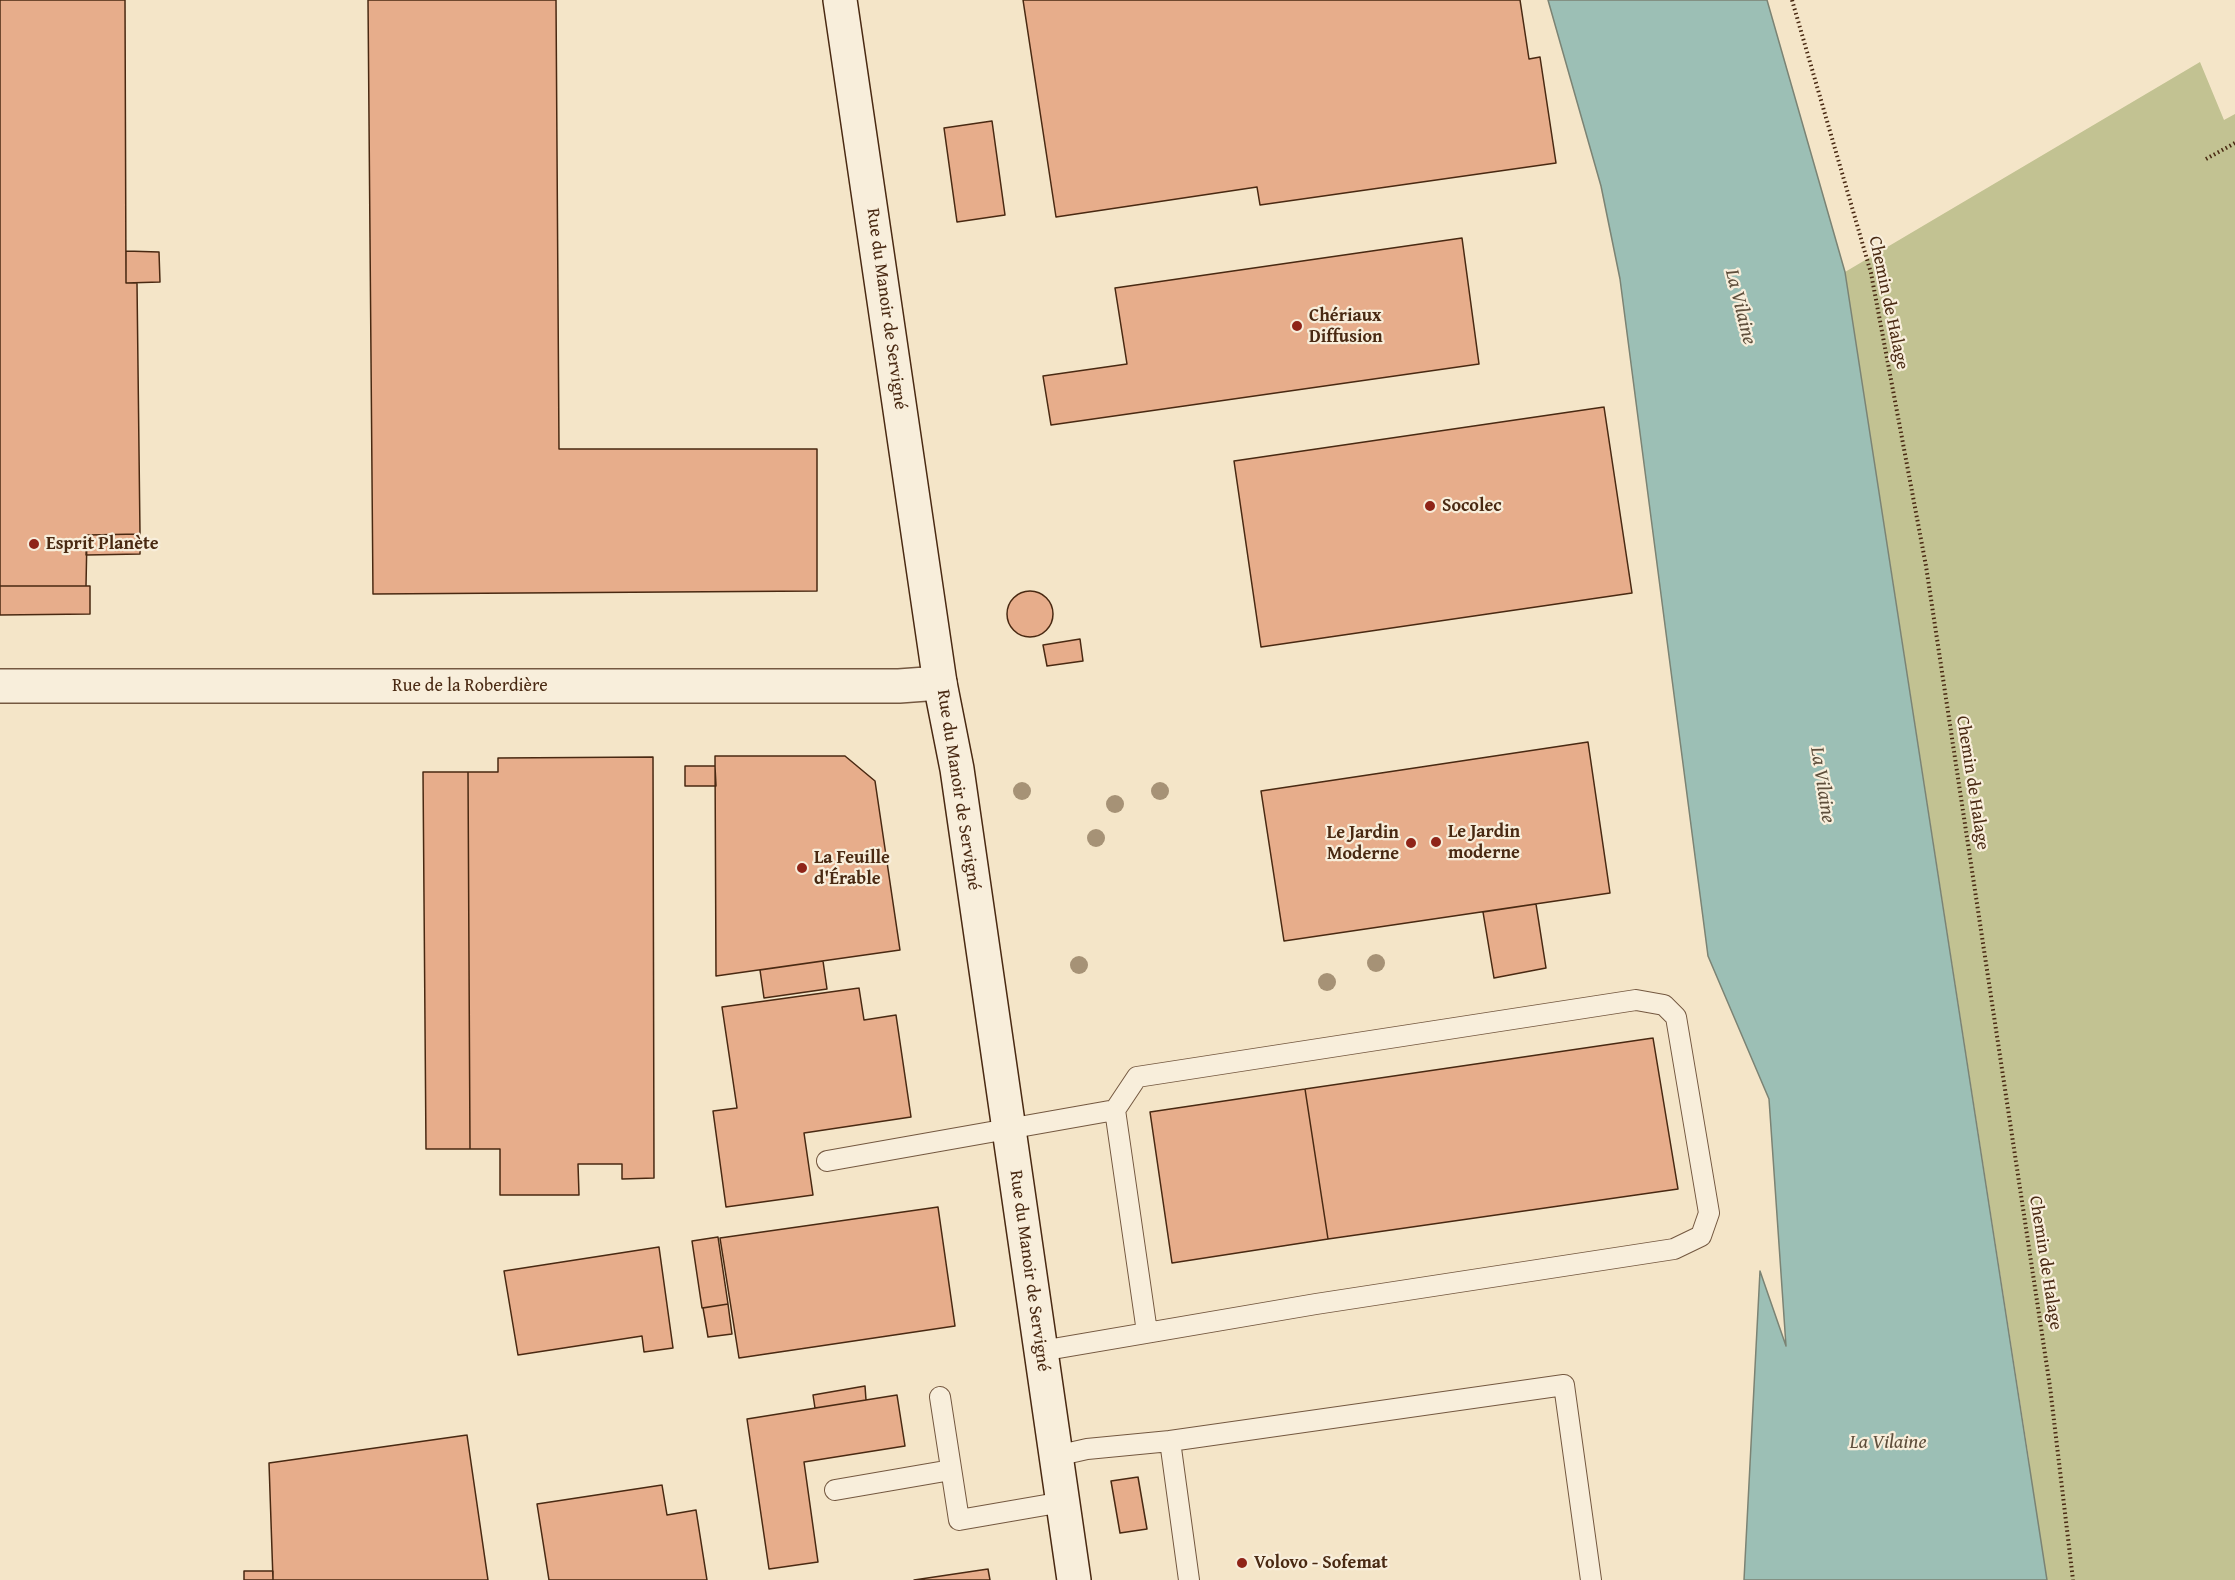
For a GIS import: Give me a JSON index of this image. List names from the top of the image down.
{
  "streets": {
    "street": ["Rue du Manoir de Servigné", "Rue de la Roberdière"],
    "path": ["Chemin de Halage"]
  },
  "crossings": [
    ["Rue du Manoir de Servigné", "Rue de la Roberdière"]
  ],
  "water": ["La Vilaine"],
  "places": [
    "Chériaux Diffusion",
    "Socolec",
    "Esprit Planète",
    "Le Jardin moderne",
    "Le Jardin Moderne",
    "La Feuille d'Érable",
    "Volovo - Sofemat"
  ]
}
